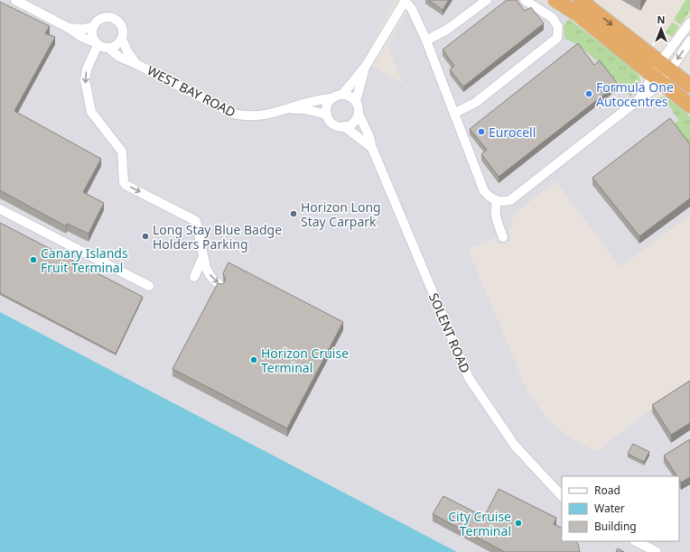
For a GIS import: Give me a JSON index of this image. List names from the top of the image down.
{
  "streets": {
    "street": ["WEST BAY ROAD", "SOLENT ROAD"]
  },
  "crossings": [
    ["WEST BAY ROAD", "SOLENT ROAD"]
  ],
  "places": [
    "Formula One Autocentres",
    "Eurocell",
    "Horizon Long Stay Carpark",
    "Long Stay Blue Badge Holders Parking",
    "Canary Islands Fruit Terminal",
    "Horizon Cruise Terminal",
    "City Cruise Terminal"
  ],
  "legend": ["Road", "Water", "Building"],
  "north": "top"
}
